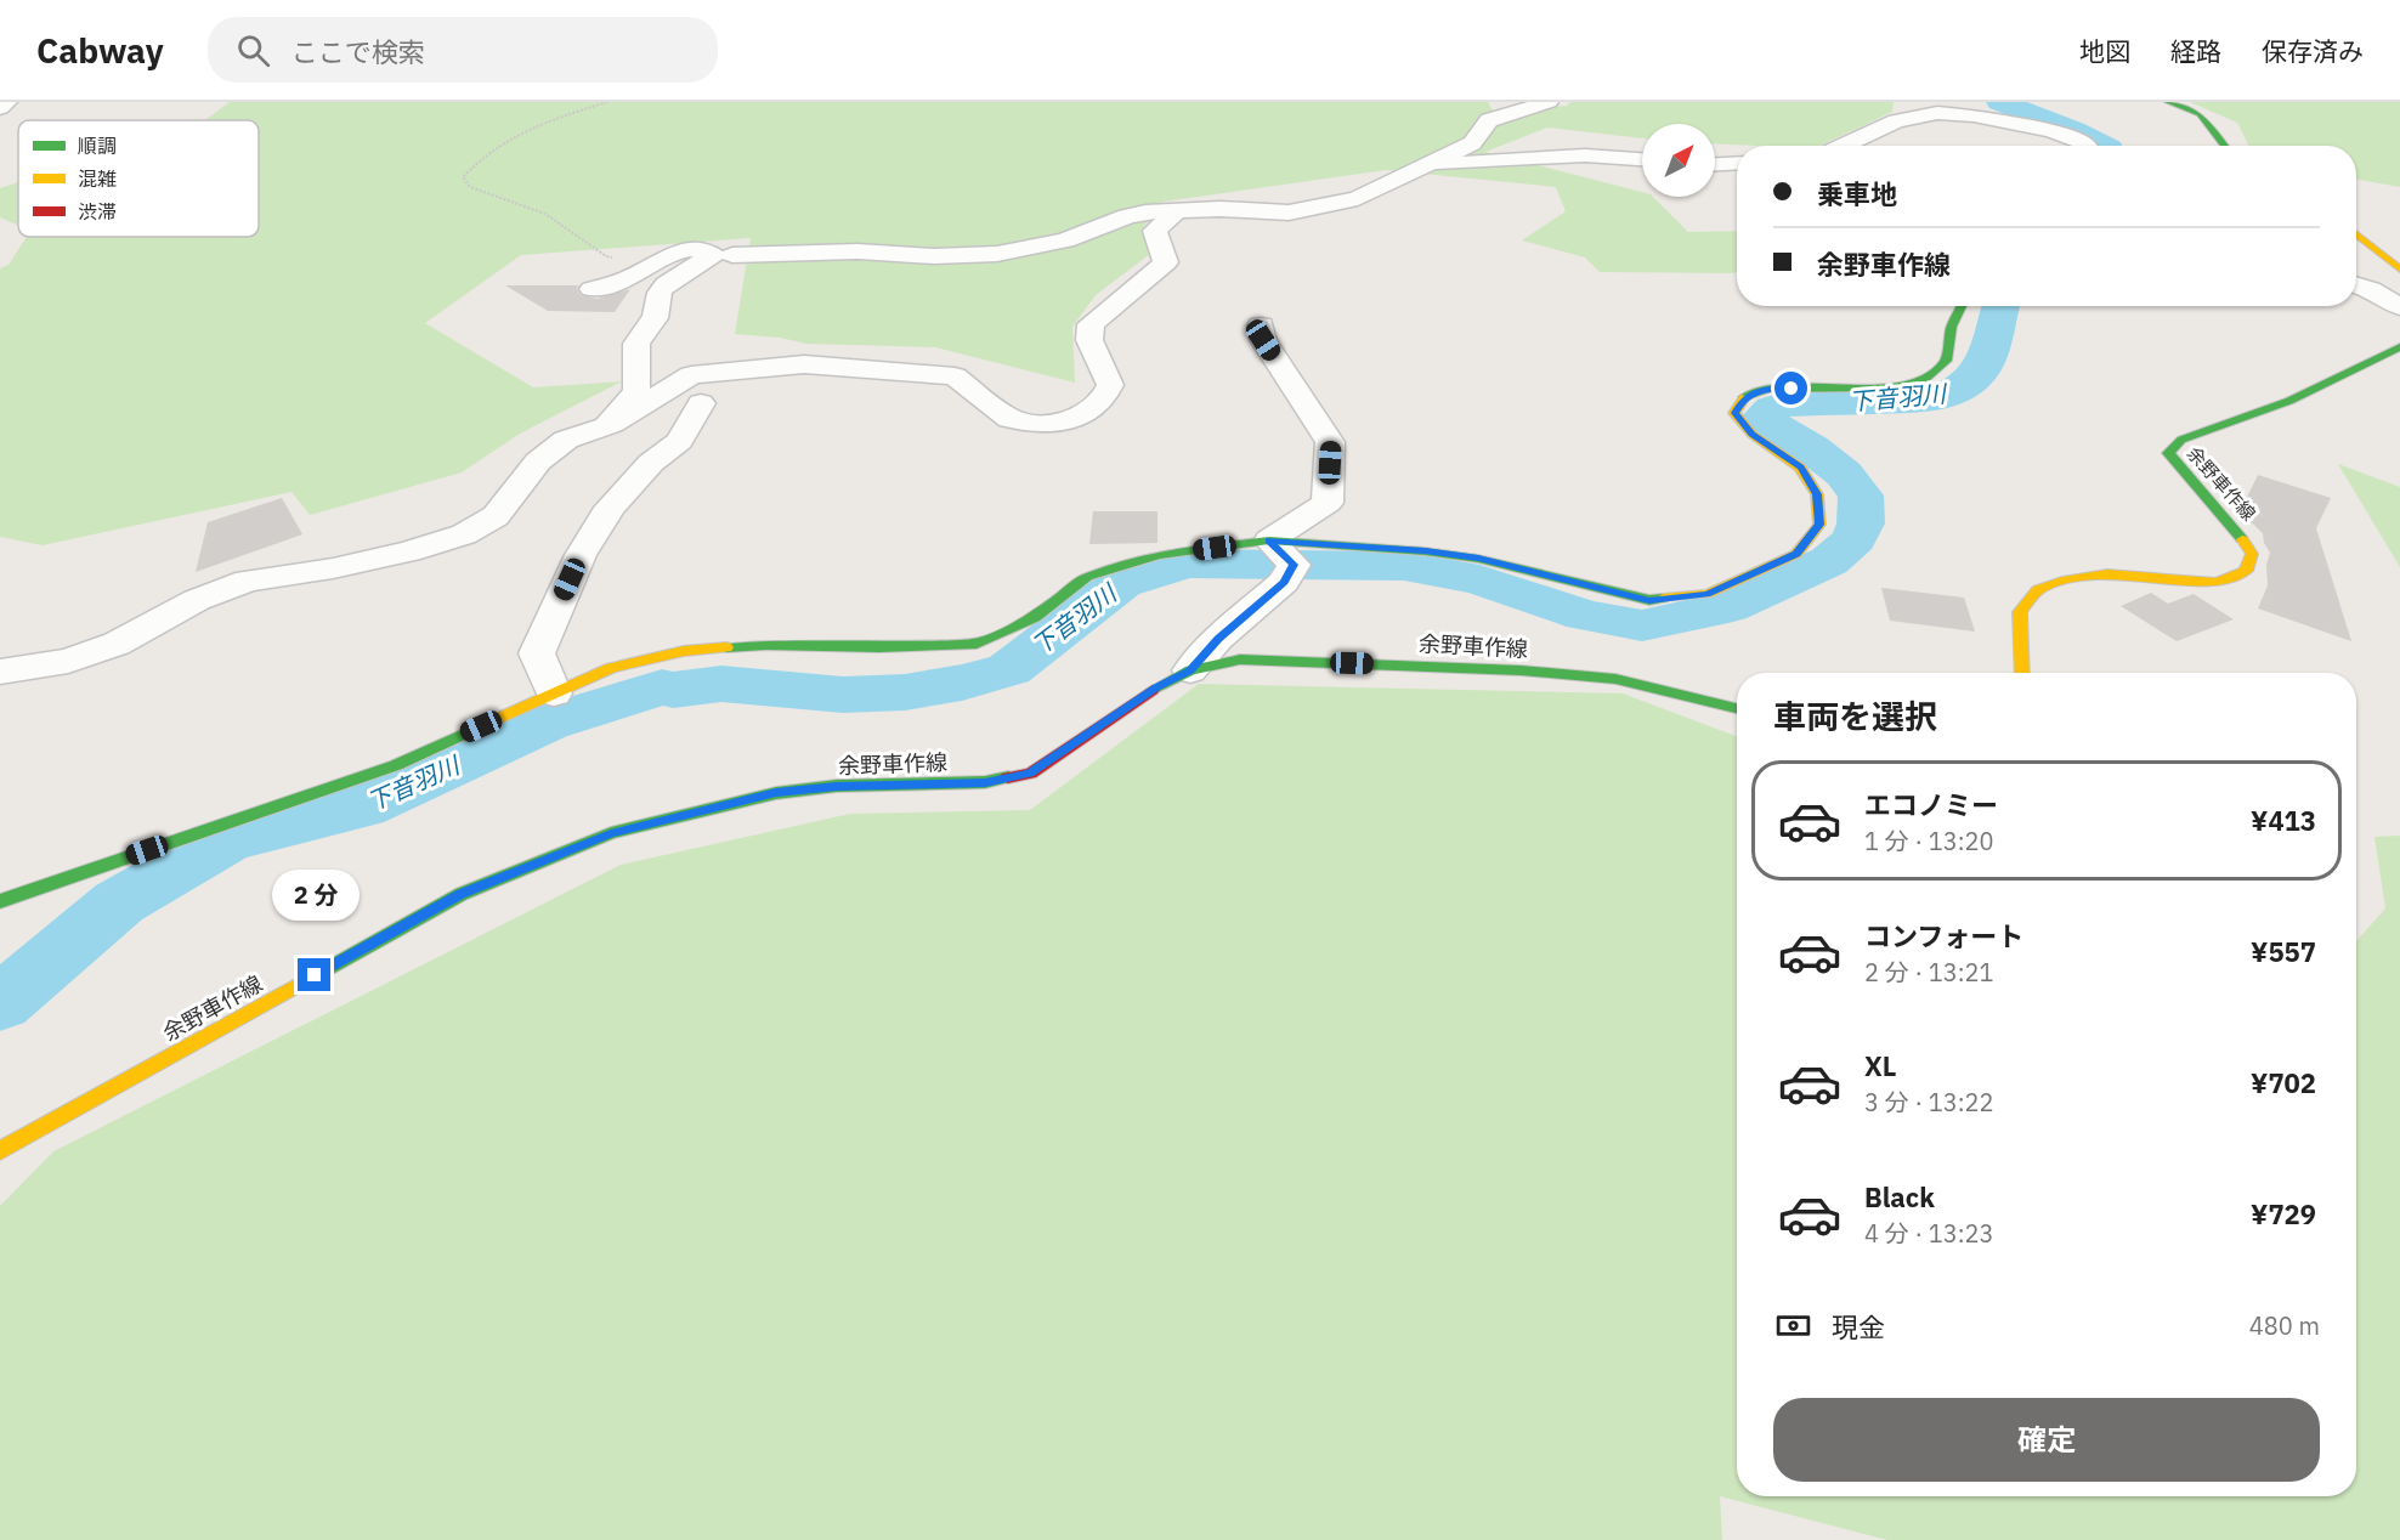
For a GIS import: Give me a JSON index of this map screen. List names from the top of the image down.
{
  "streets": {
    "main road": ["余野車作線"]
  },
  "water": ["下音羽川"],
  "legend": ["順調", "混雑", "渋滞"],
  "north": "top right",
  "page": {
    "header": "Cabway",
    "search": "ここで検索",
    "nav": ["地図", "経路", "保存済み"],
    "banner": ["乗車地", "余野車作線"],
    "heading": "車両を選択",
    "list": [
      {
        "name": "エコノミー",
        "note": "1 分 · 13:20",
        "value": "¥413"
      },
      {
        "name": "コンフォート",
        "note": "2 分 · 13:21",
        "value": "¥557"
      },
      {
        "name": "XL",
        "note": "3 分 · 13:22",
        "value": "¥702"
      },
      {
        "name": "Black",
        "note": "4 分 · 13:23",
        "value": "¥729"
      }
    ],
    "bubble": "2 分",
    "pay": ["現金", "480 m"],
    "buttons": "確定"
  }
}
